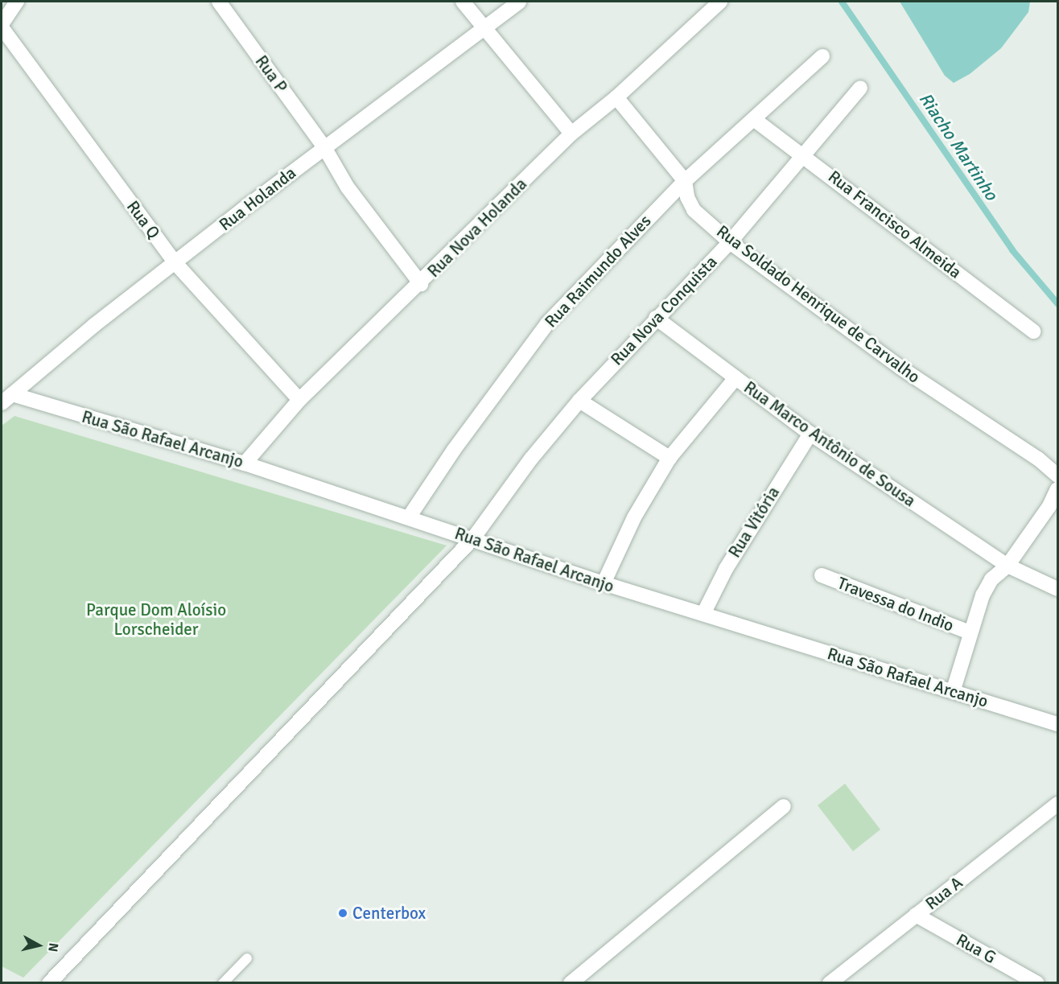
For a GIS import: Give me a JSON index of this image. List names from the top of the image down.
{
  "streets": {
    "street": [
      "Rua P",
      "Rua Holanda",
      "Rua Q",
      "Rua Francisco Almeida",
      "Rua Nova Holanda",
      "Rua Raimundo Alves",
      "Rua Soldado Henrique de Carvalho",
      "Rua Nova Conquista",
      "Rua São Rafael Arcanjo",
      "Rua Marco Antônio de Sousa",
      "Rua Vitória",
      "Travessa do Indio",
      "Rua A",
      "Rua G"
    ]
  },
  "crossings": [
    ["Rua P", "Rua Holanda"],
    ["Rua P", "Rua Nova Holanda"],
    ["Rua Holanda", "Rua Q"],
    ["Rua Holanda", "Rua São Rafael Arcanjo"],
    ["Rua Q", "Rua Nova Holanda"],
    ["Rua Francisco Almeida", "Rua Raimundo Alves"],
    ["Rua Francisco Almeida", "Rua Nova Conquista"],
    ["Rua Nova Holanda", "Rua Soldado Henrique de Carvalho"],
    ["Rua Nova Holanda", "Rua São Rafael Arcanjo"],
    ["Rua Raimundo Alves", "Rua Soldado Henrique de Carvalho"],
    ["Rua Raimundo Alves", "Rua São Rafael Arcanjo"],
    ["Rua Soldado Henrique de Carvalho", "Rua Nova Conquista"],
    ["Rua Nova Conquista", "Rua São Rafael Arcanjo"],
    ["Rua Nova Conquista", "Rua Marco Antônio de Sousa"],
    ["Rua São Rafael Arcanjo", "Rua Vitória"],
    ["Rua Marco Antônio de Sousa", "Rua Vitória"],
    ["Rua A", "Rua G"]
  ],
  "water": ["Riacho Martinho"],
  "parks": ["Parque Dom Aloísio Lorscheider"],
  "places": ["Centerbox"],
  "north": "right"
}
